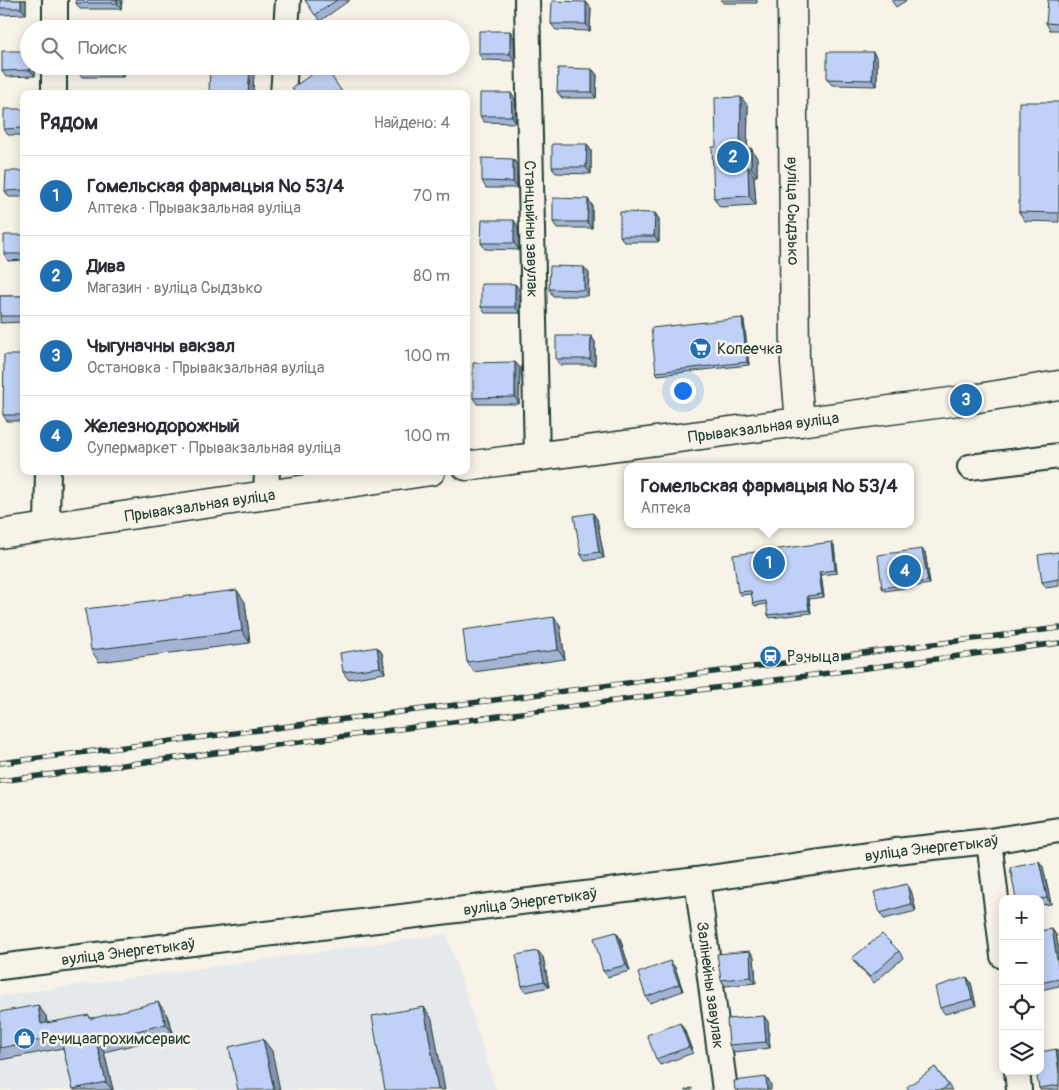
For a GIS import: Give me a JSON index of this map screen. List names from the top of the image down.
{
  "streets": {
    "main road": ["вуліца Сыдзько", "Прывакзальная вуліца"],
    "street": ["Станцыйны завулак", "вуліца Энергетыкаў", "Залінейны завулак"]
  },
  "crossings": [
    ["вуліца Сыдзько", "Прывакзальная вуліца"],
    ["Станцыйны завулак", "Прывакзальная вуліца"],
    ["вуліца Энергетыкаў", "Залінейны завулак"]
  ],
  "places": {
    "supermarket": ["Копеечка"],
    "station": ["Рэчыца"],
    "shop": ["Речицаагрохимсервис"]
  },
  "page": {
    "search": "Поиск",
    "heading": ["Рядом", "Найдено: 4"],
    "pins": [
      "2",
      "3",
      "1",
      "4"
    ],
    "list": [
      {
        "mark": "1",
        "name": "Гомельская фармацыя № 53/4",
        "note": "Аптека · Прывакзальная вуліца",
        "value": "70 m"
      },
      {
        "mark": "2",
        "name": "Дива",
        "note": "Магазин · вуліца Сыдзько",
        "value": "80 m"
      },
      {
        "mark": "3",
        "name": "Чыгуначны вакзал",
        "note": "Остановка · Прывакзальная вуліца",
        "value": "100 m"
      },
      {
        "mark": "4",
        "name": "Железнодорожный",
        "note": "Супермаркет · Прывакзальная вуліца",
        "value": "100 m"
      }
    ],
    "popup": ["Гомельская фармацыя № 53/4", "Аптека"],
    "map_buttons": ["+", "−"]
  }
}
